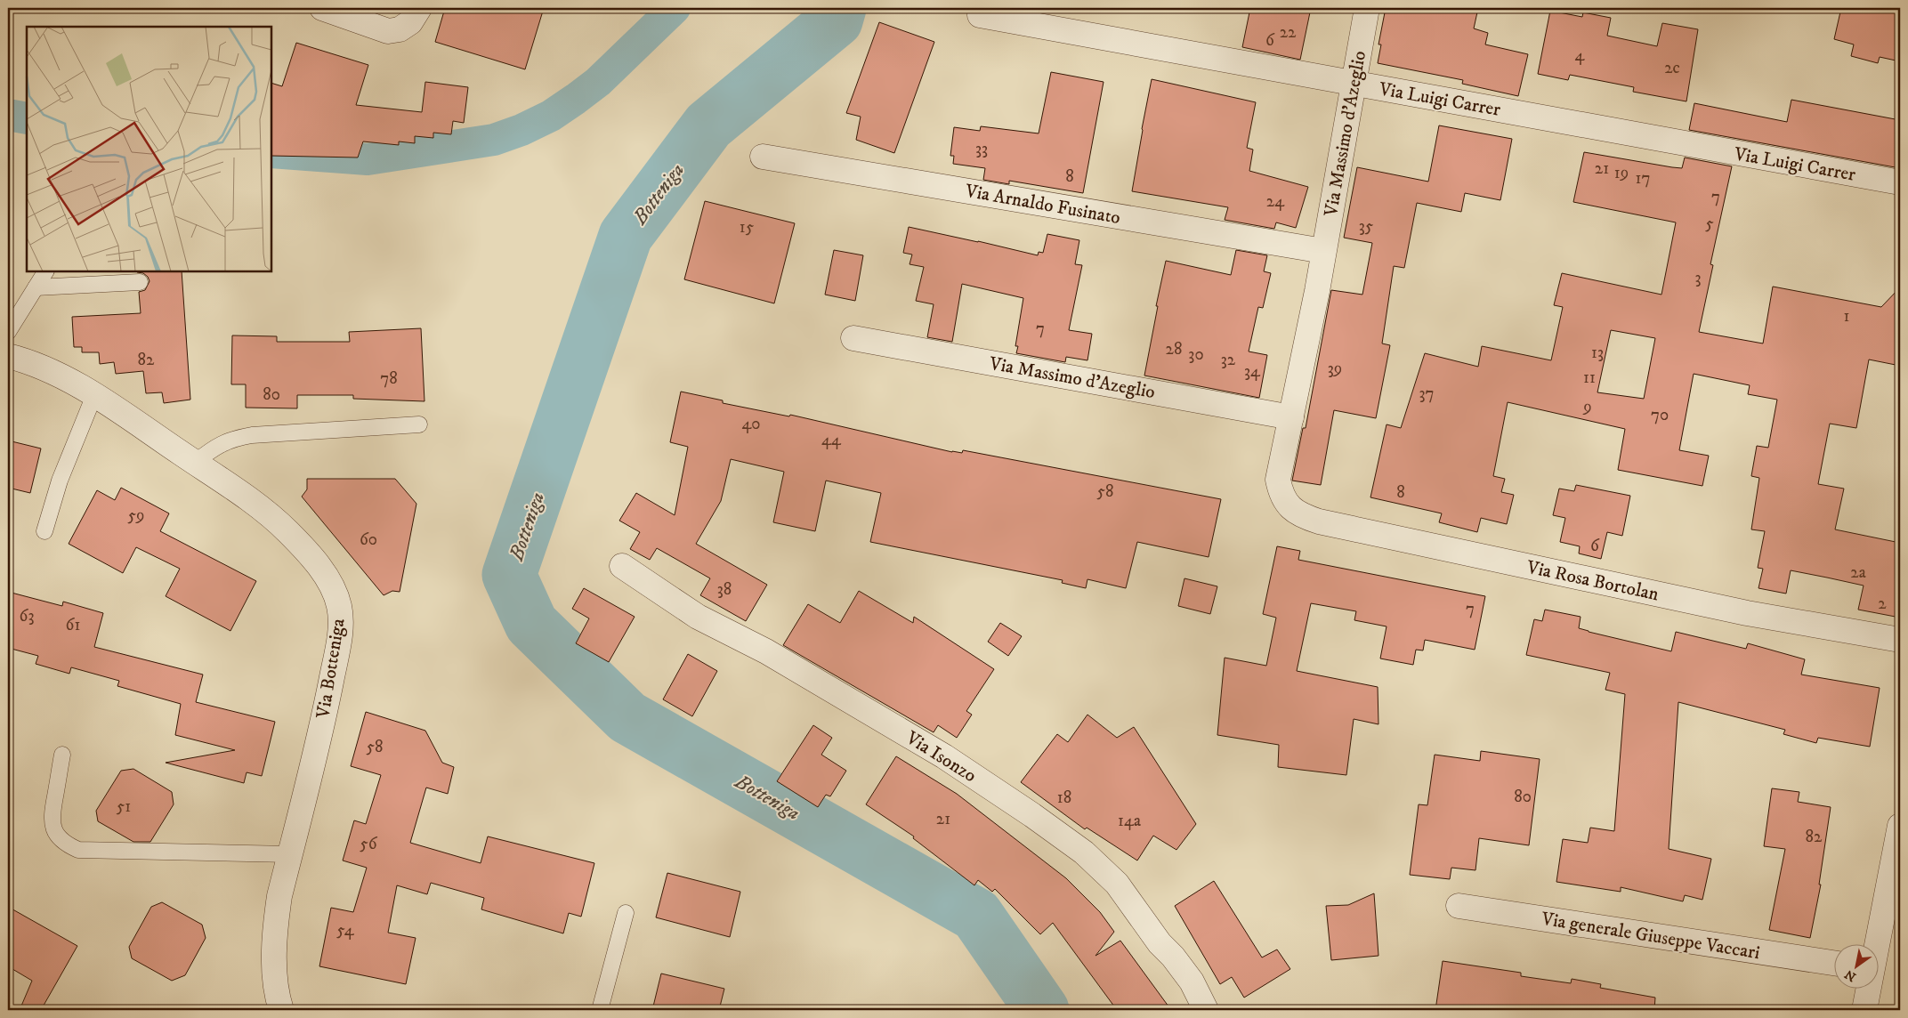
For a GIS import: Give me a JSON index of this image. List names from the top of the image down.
{
  "streets": {
    "street": [
      "Via Luigi Carrer",
      "Via Massimo d'Azeglio",
      "Via Arnaldo Fusinato",
      "Via Rosa Bortolan",
      "Via Botteniga",
      "Via Isonzo",
      "Via generale Giuseppe Vaccari"
    ]
  },
  "crossings": [
    ["Via Luigi Carrer", "Via Massimo d'Azeglio"],
    ["Via Massimo d'Azeglio", "Via Arnaldo Fusinato"],
    ["Via Massimo d'Azeglio", "Via Rosa Bortolan"]
  ],
  "water": ["Botteniga"],
  "house_numbers": [
    "22",
    "6",
    "4",
    "2c",
    "33",
    "21",
    "19",
    "8",
    "17",
    "7",
    "24",
    "5",
    "35",
    "15",
    "3",
    "1",
    "7",
    "28",
    "13",
    "30",
    "82",
    "32",
    "39",
    "34",
    "11",
    "78",
    "37",
    "80",
    "9",
    "70",
    "40",
    "44",
    "58",
    "8",
    "59",
    "60",
    "6",
    "2a",
    "38",
    "2",
    "7",
    "63",
    "61",
    "58",
    "80",
    "18",
    "51",
    "21",
    "14a",
    "82",
    "56",
    "54"
  ],
  "north": "bottom left"
}
